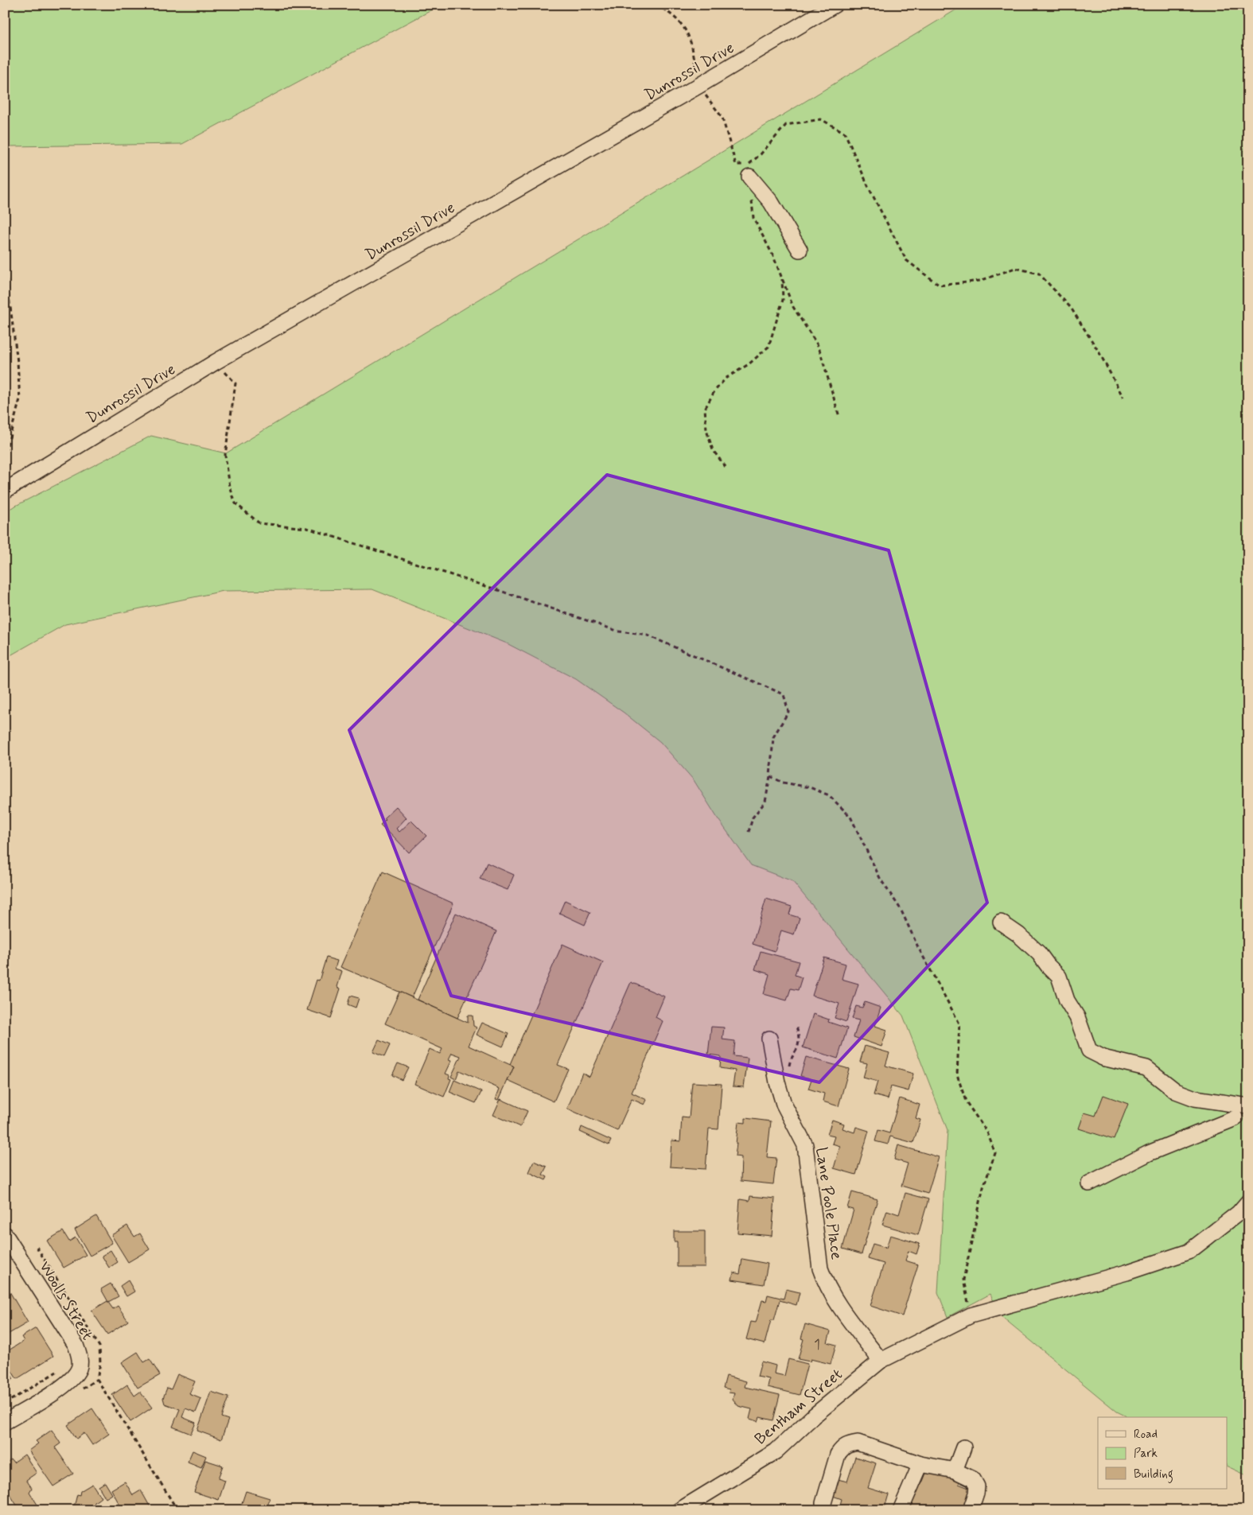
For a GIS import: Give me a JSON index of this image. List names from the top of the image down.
{
  "streets": {
    "street": [
      "Dunrossil Drive",
      "Lane Poole Place",
      "Woolls Street",
      "Bentham Street"
    ]
  },
  "crossings": [
    ["Lane Poole Place", "Bentham Street"]
  ],
  "house_numbers": ["1"],
  "legend": ["Road", "Park", "Building"]
}
